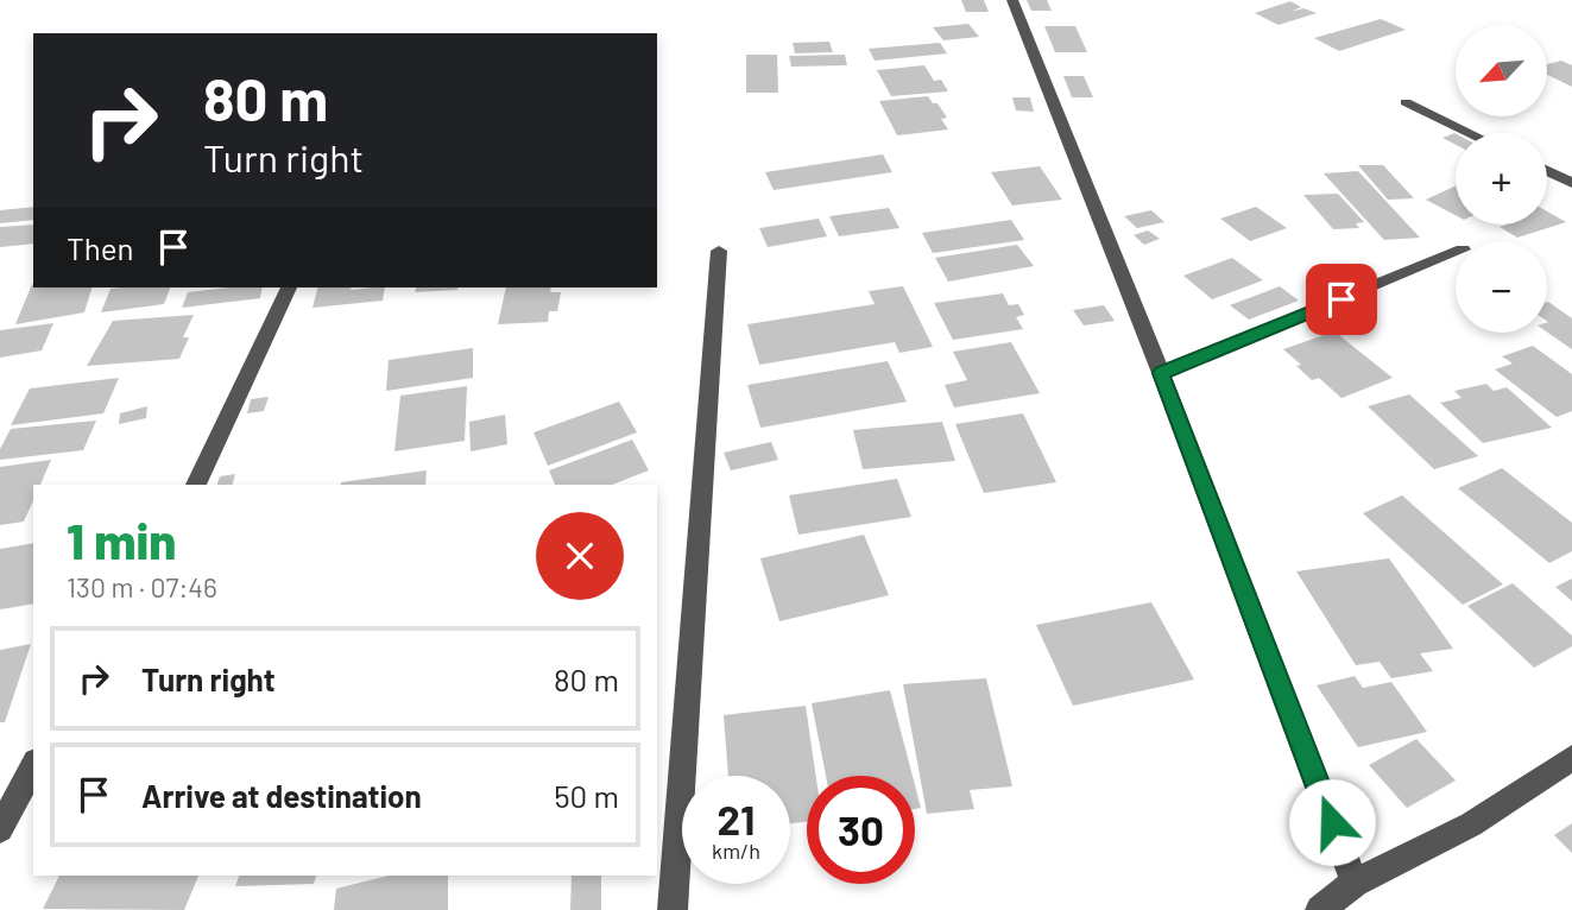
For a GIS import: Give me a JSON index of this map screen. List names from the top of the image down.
{
  "north": "bottom left",
  "page": {
    "map_buttons": ["+", "−"],
    "turn": ["80 m", "Turn right"],
    "then": "Then",
    "heading": ["1 min", "130 m · 07:46"],
    "list": [
      {
        "name": "Turn right",
        "value": "80 m"
      },
      {
        "name": "Arrive at destination",
        "value": "50 m"
      }
    ],
    "speed": "21 km/h",
    "limit": "30"
  }
}
